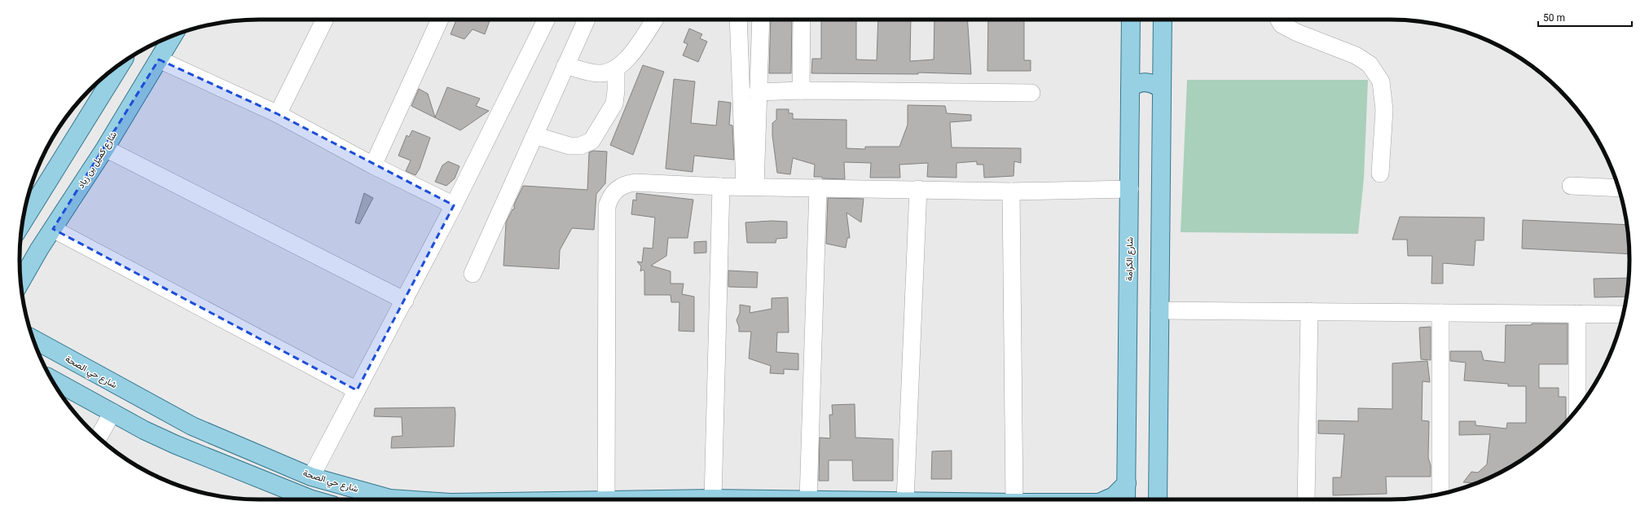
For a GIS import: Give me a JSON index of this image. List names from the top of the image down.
{
  "streets": {
    "main road": ["شارع كميل بن زياد", "شارع الكرامة", "شارع حي الصحة"]
  },
  "crossings": [
    ["شارع الكرامة", "شارع حي الصحة"]
  ],
  "scale_bar": "50 m"
}
